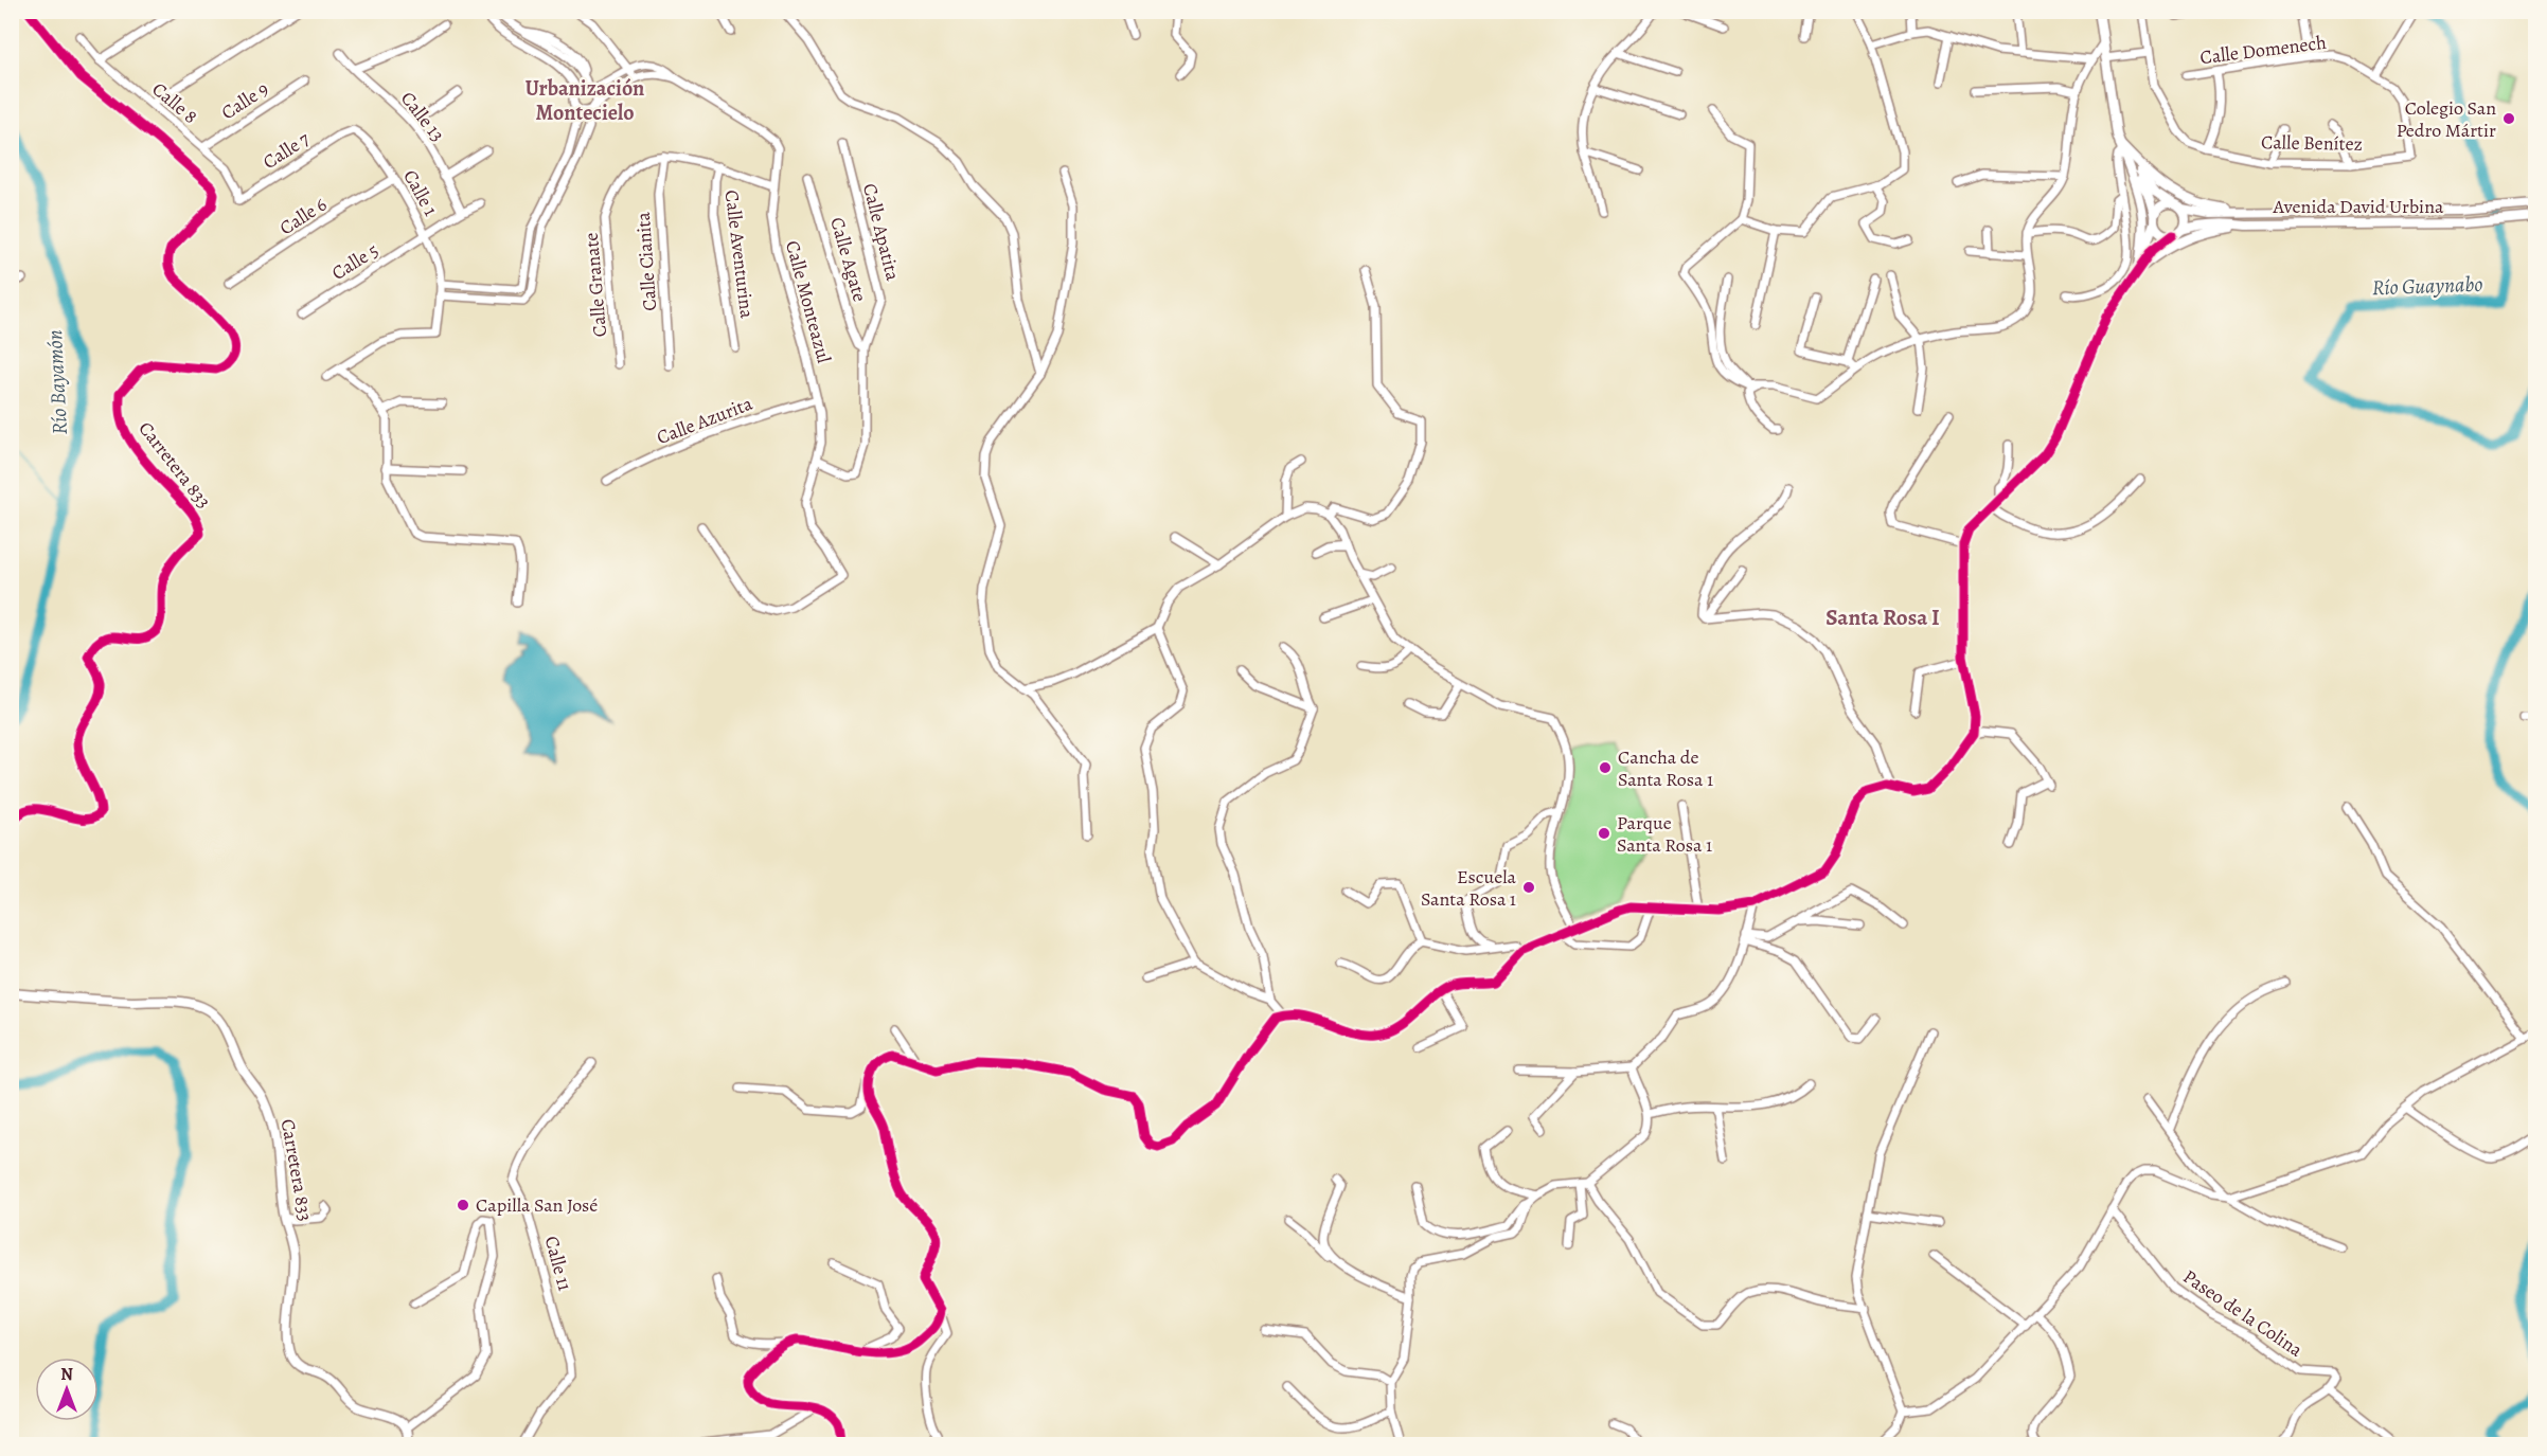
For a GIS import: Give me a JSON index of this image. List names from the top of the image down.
{
  "streets": {
    "street": [
      "Calle Domenech",
      "Calle 9",
      "Calle 8",
      "Calle 13",
      "Calle Benítez",
      "Calle 7",
      "Calle 1",
      "Avenida David Urbina",
      "Calle 6",
      "Calle Apatita",
      "Calle Aventurina",
      "Calle Agate",
      "Calle 5",
      "Calle Cianita",
      "Calle Granate",
      "Calle Monteazul",
      "Calle Azurita",
      "Carretera 833",
      "Calle 11",
      "Paseo de la Colina"
    ]
  },
  "crossings": [
    ["Calle Domenech", "Calle Benítez"],
    ["Calle 9", "Calle 8"],
    ["Calle 8", "Calle 7"],
    ["Calle 13", "Calle 5"],
    ["Calle 7", "Calle 1"],
    ["Calle 1", "Calle 6"],
    ["Calle 1", "Calle 5"],
    ["Calle Apatita", "Calle Agate"],
    ["Calle Apatita", "Calle Monteazul"],
    ["Calle Cianita", "Calle Granate"],
    ["Calle Monteazul", "Calle Azurita"]
  ],
  "districts": ["Urbanización Montecielo", "Santa Rosa I"],
  "water": ["Río Guaynabo", "Río Bayamón"],
  "places": [
    "Colegio San Pedro Mártir",
    "Cancha de Santa Rosa 1",
    "Parque Santa Rosa 1",
    "Escuela Santa Rosa 1",
    "Capilla San José"
  ],
  "north": "top"
}
